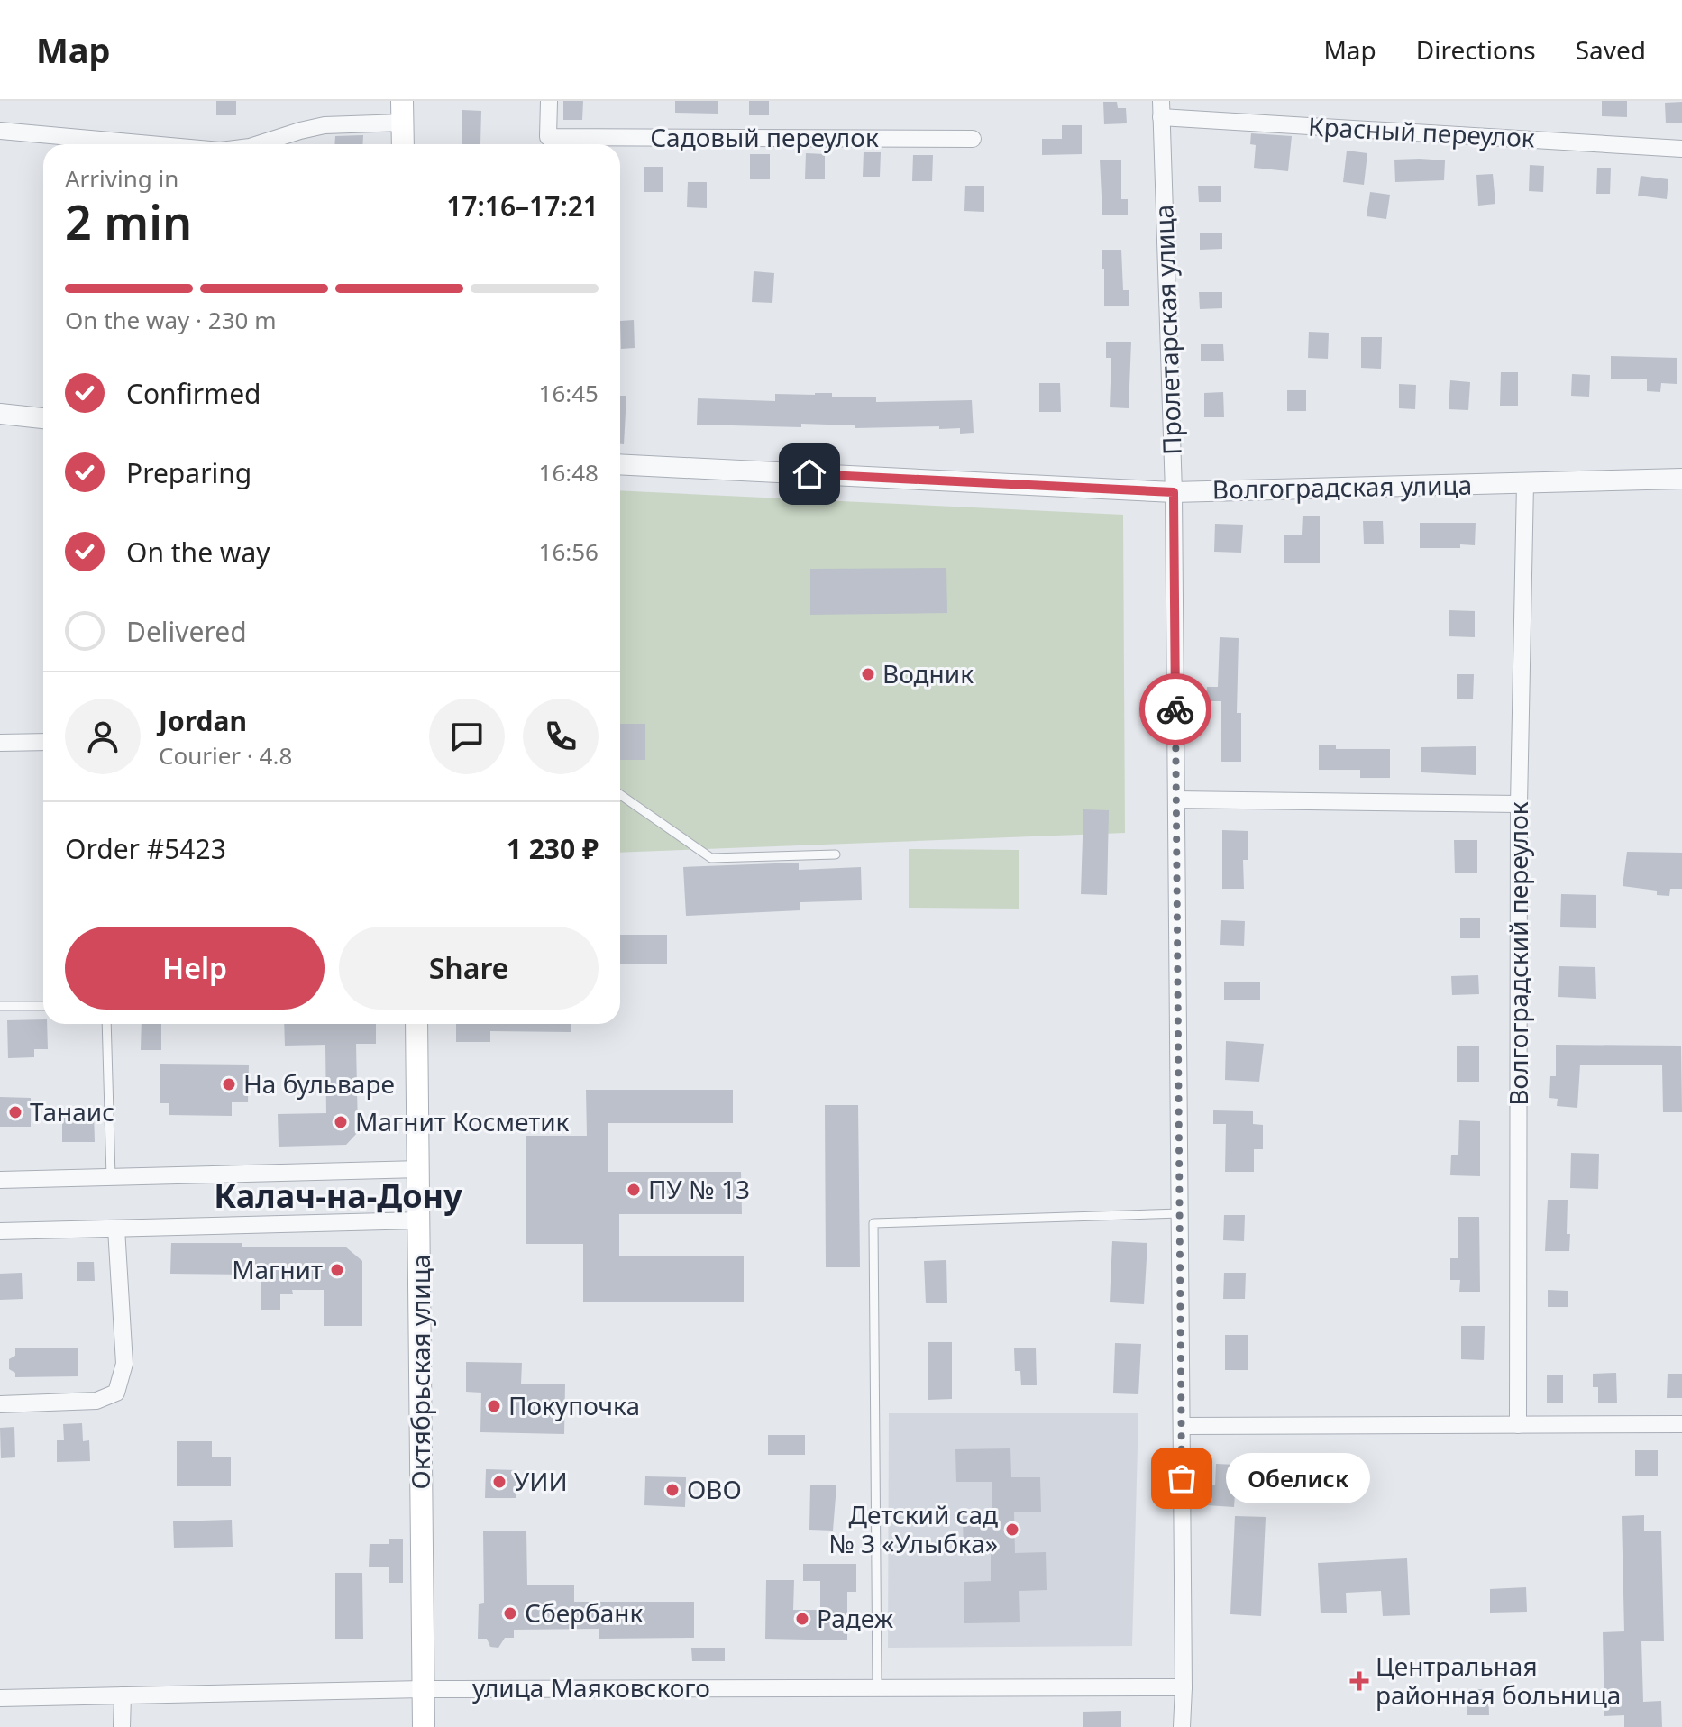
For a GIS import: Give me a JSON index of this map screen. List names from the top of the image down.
{
  "streets": {
    "main road": ["Октябрьская улица"],
    "street": [
      "Красный переулок",
      "Садовый переулок",
      "Пролетарская улица",
      "Волгоградская улица",
      "Волгоградский переулок",
      "улица Маяковского"
    ]
  },
  "crossings": [
    ["Красный переулок", "Пролетарская улица"],
    ["Пролетарская улица", "Волгоградская улица"],
    ["Пролетарская улица", "улица Маяковского"],
    ["Волгоградская улица", "Волгоградский переулок"],
    ["Октябрьская улица", "улица Маяковского"]
  ],
  "districts": ["Калач-на-Дону"],
  "places": {
    "other": [
      "Водник",
      "На бульваре",
      "Танаис",
      "Магнит Косметик",
      "ПУ № 13",
      "Магнит",
      "Покупочка",
      "Обелиск",
      "УИИ",
      "ОВО",
      "Детский сад № 3 «Улыбка»",
      "Сбербанк",
      "Радеж"
    ],
    "health": ["Центральная районная больница"]
  },
  "page": {
    "header": "Map",
    "nav": ["Map", "Directions", "Saved"],
    "heading": ["2 min", "Arriving in", "17:16–17:21"],
    "panel": [
      "Jordan",
      "Courier · 4.8",
      "Order #5423",
      "1 230 ₽"
    ],
    "bar": "On the way · 230 m",
    "list": [
      ["Confirmed", "16:45"],
      ["Preparing", "16:48"],
      ["On the way", "16:56"],
      "Delivered"
    ],
    "buttons": ["Help", "Share"],
    "bubble": "Обелиск"
  }
}
